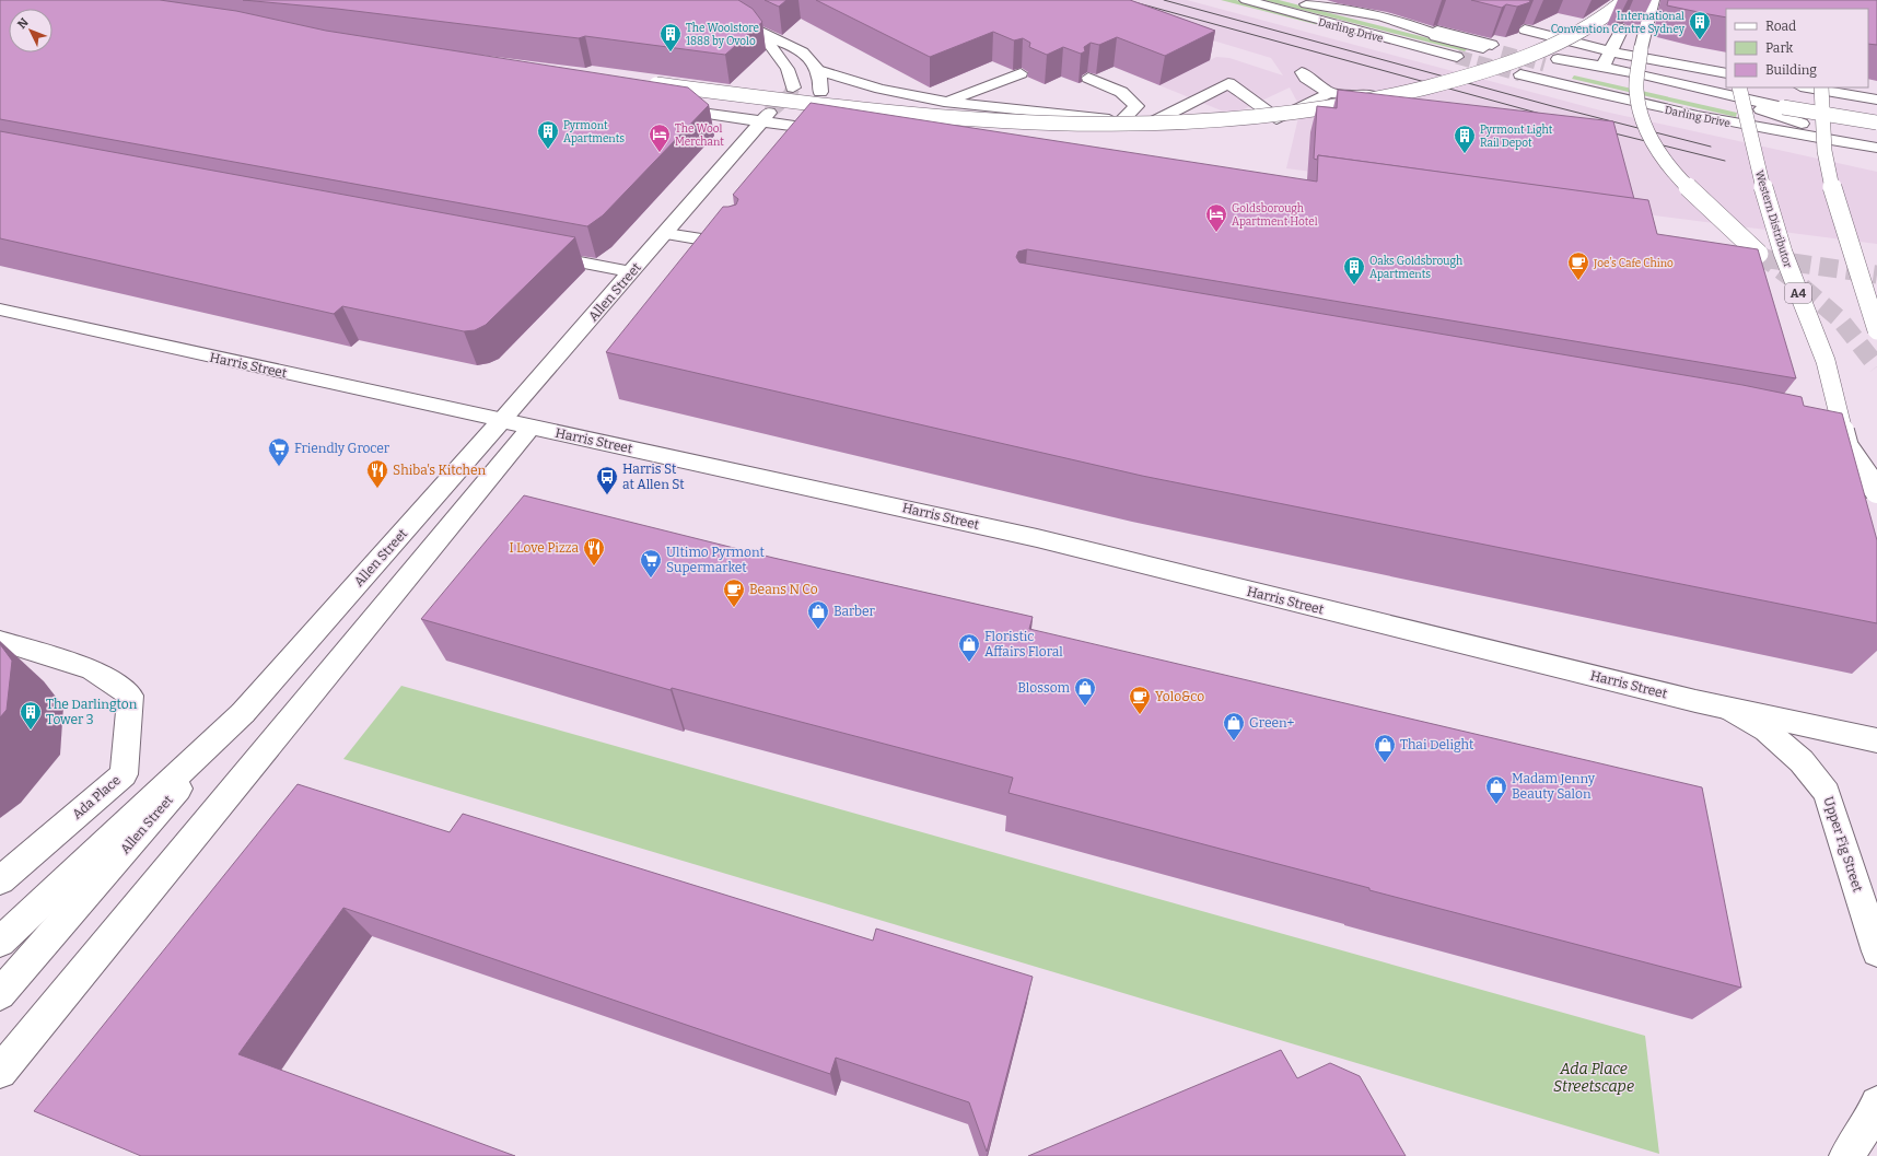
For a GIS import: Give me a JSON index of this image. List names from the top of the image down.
{
  "streets": {
    "main road": [
      "Darling Drive",
      "Western Distributor",
      "Allen Street",
      "A4",
      "Harris Street",
      "Ada Place",
      "Upper Fig Street"
    ]
  },
  "crossings": [
    ["Allen Street", "Harris Street"],
    ["Harris Street", "Upper Fig Street"]
  ],
  "parks": ["Ada Place Streetscape"],
  "places": {
    "building": [
      "International Convention Centre Sydney",
      "The Woolstore 1888 by Ovolo",
      "Pyrmont Apartments",
      "Pyrmont Light Rail Depot",
      "Oaks Goldsbrough Apartments",
      "The Darlington Tower 3"
    ],
    "hotel": ["The Wool Merchant", "Goldsborough Apartment Hotel"],
    "cafe": ["Joe’s Cafe Chino", "Beans N Co", "Yolo&co"],
    "supermarket": ["Friendly Grocer", "Ultimo Pyrmont Supermarket"],
    "restaurant": ["Shiba's Kitchen", "I Love Pizza"],
    "bus stop": ["Harris St at Allen St"],
    "shop": [
      "Barber",
      "Floristic Affairs Floral",
      "Blossom",
      "Green+",
      "Thai Delight",
      "Madam Jenny Beauty Salon"
    ]
  },
  "legend": ["Road", "Park", "Building"],
  "north": "top left"
}
